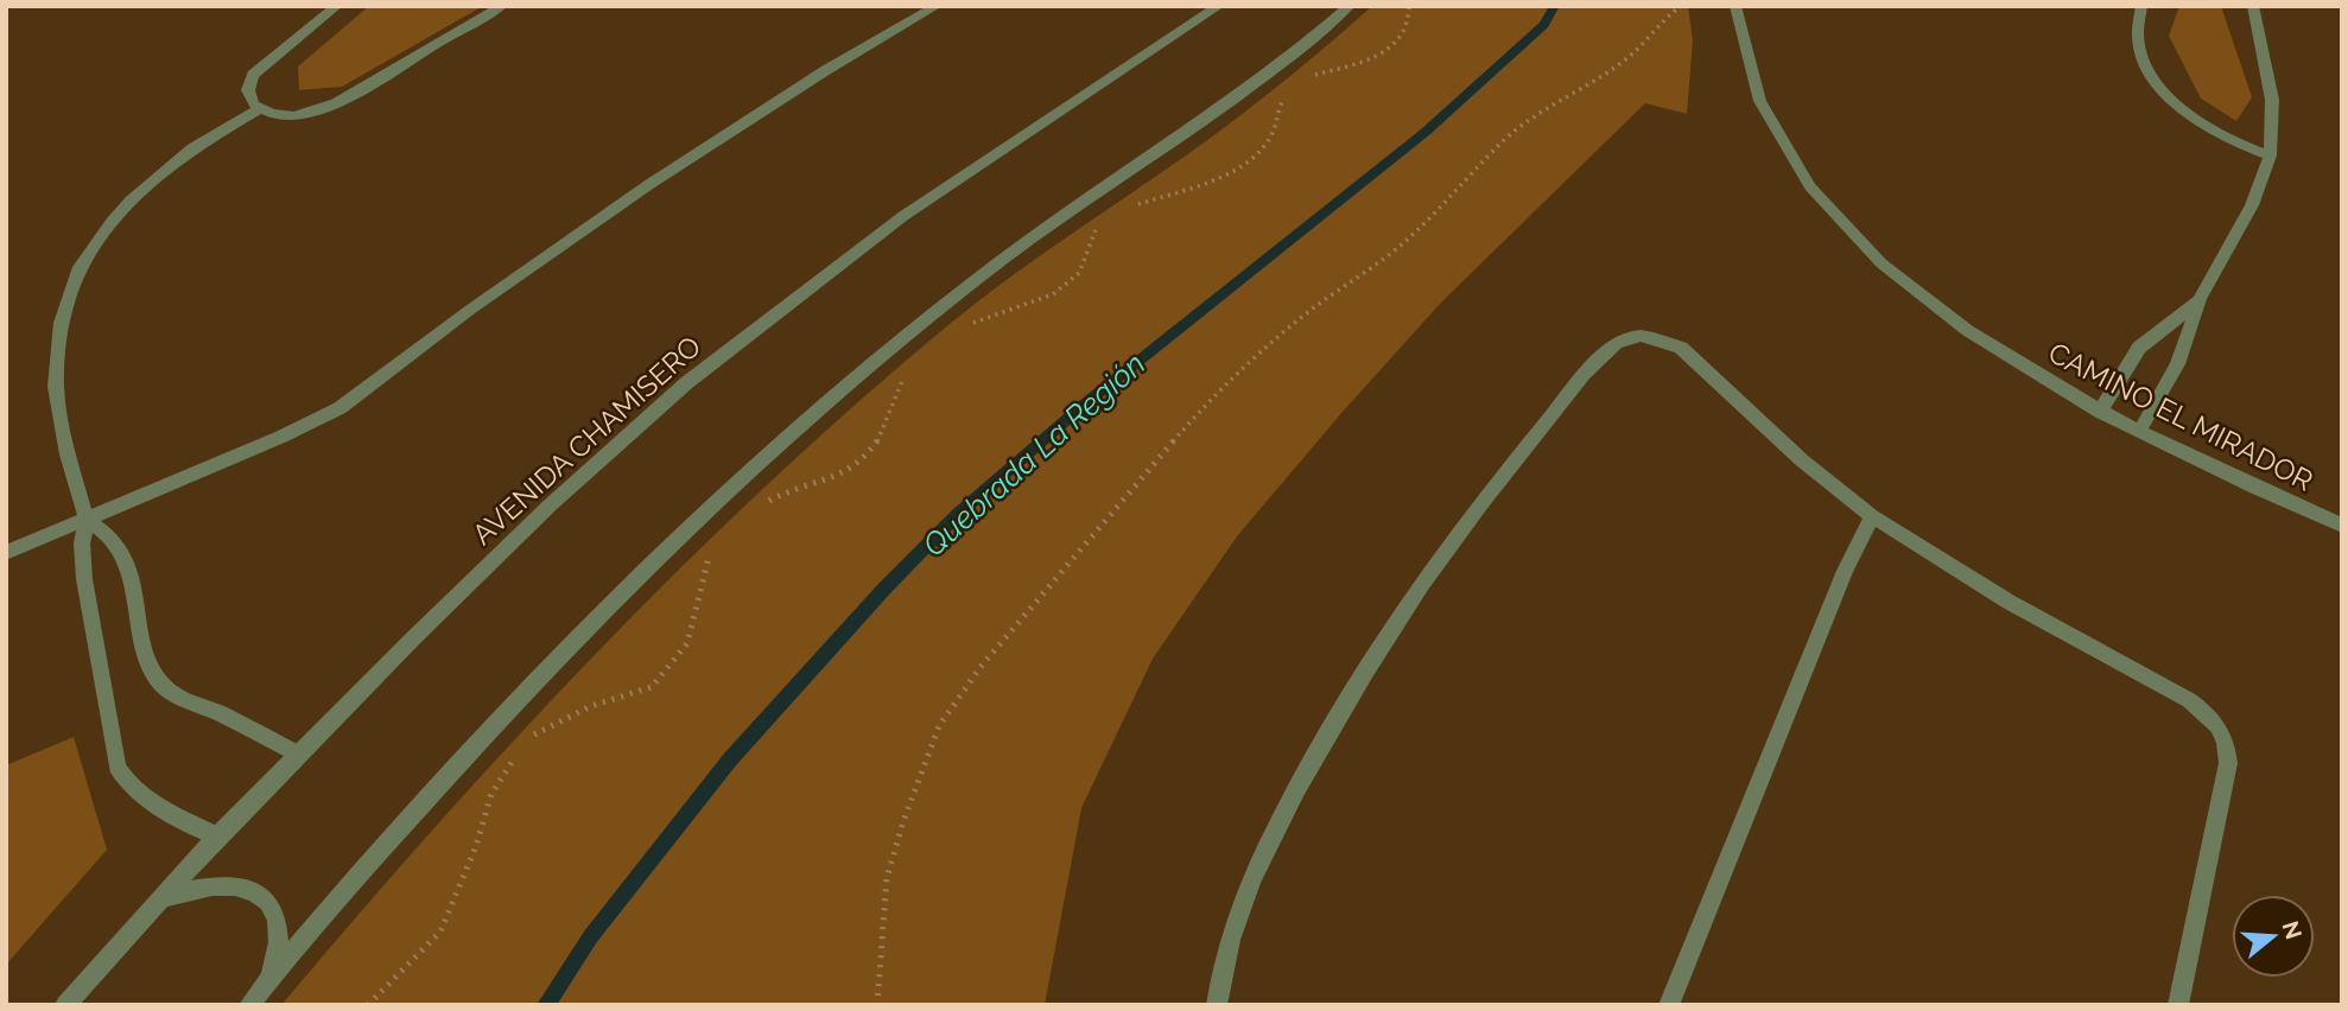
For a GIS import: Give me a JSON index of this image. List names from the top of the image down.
{
  "streets": {
    "street": ["CAMINO EL MIRADOR", "AVENIDA CHAMISERO"]
  },
  "water": ["Quebrada La Región"],
  "north": "right"
}
